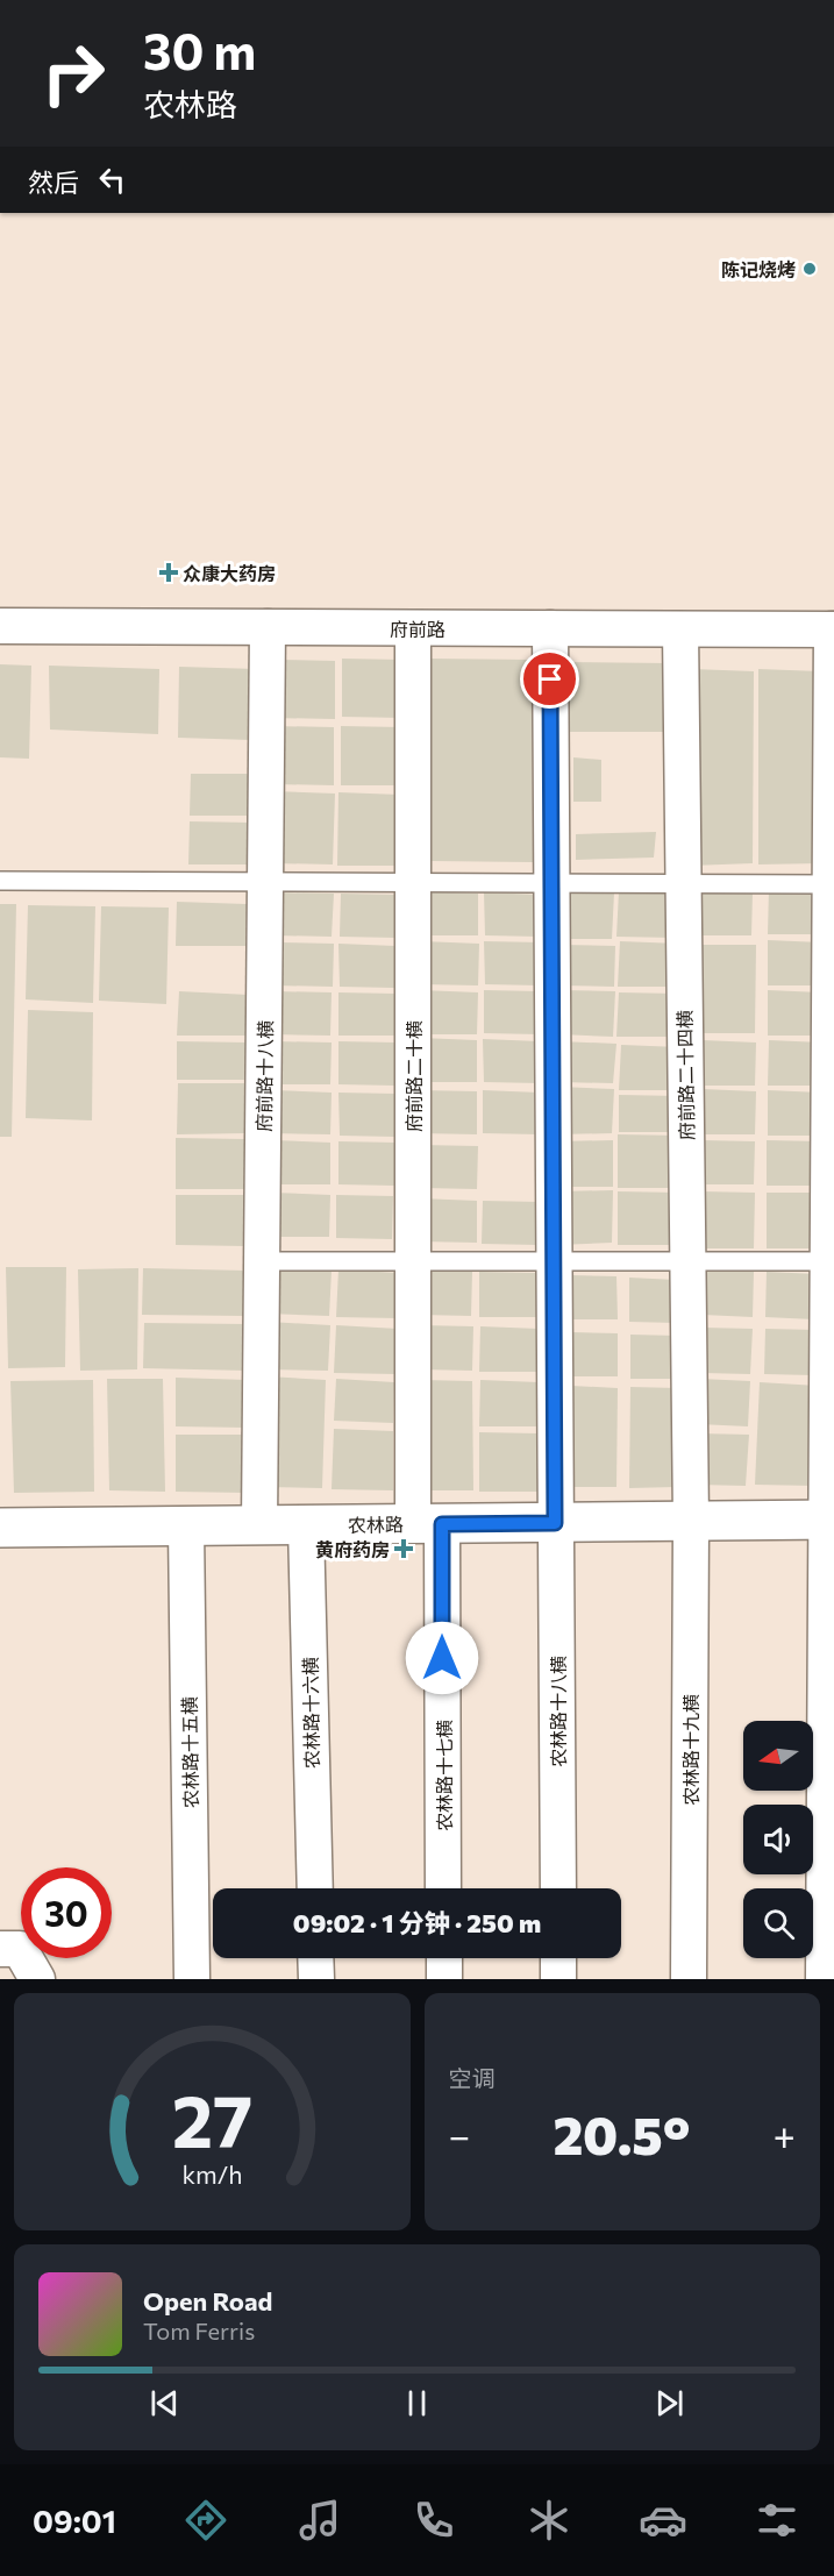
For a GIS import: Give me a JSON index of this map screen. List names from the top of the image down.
{
  "streets": {
    "street": [
      "府前路",
      "府前路二十四横",
      "府前路十八横",
      "府前路二十横",
      "农林路",
      "农林路十八横",
      "农林路十六横",
      "农林路十九横",
      "农林路十五横",
      "农林路十七横"
    ]
  },
  "crossings": [
    ["府前路", "府前路二十四横"],
    ["府前路", "府前路十八横"],
    ["府前路", "府前路二十横"],
    ["府前路", "农林路十八横"],
    ["府前路二十四横", "农林路"],
    ["府前路二十四横", "农林路十九横"],
    ["府前路十八横", "农林路"],
    ["府前路二十横", "农林路"],
    ["府前路二十横", "农林路十七横"],
    ["农林路", "农林路十八横"],
    ["农林路", "农林路十六横"],
    ["农林路", "农林路十九横"],
    ["农林路", "农林路十五横"],
    ["农林路", "农林路十七横"]
  ],
  "places": {
    "other": ["陈记烧烤"],
    "health": ["众康大药房", "黄府药房"]
  },
  "north": "left",
  "page": {
    "turn": ["30 m", "农林路"],
    "then": "然后",
    "limit": "30",
    "trip": "09:02 · 1 分钟 · 250 m",
    "tile": "空调",
    "heat": ["−", "20.5°", "+"],
    "song": ["Open Road", "Tom Ferris"],
    "tabs": "09:01",
    "gauge": ["27", "km/h"]
  }
}
